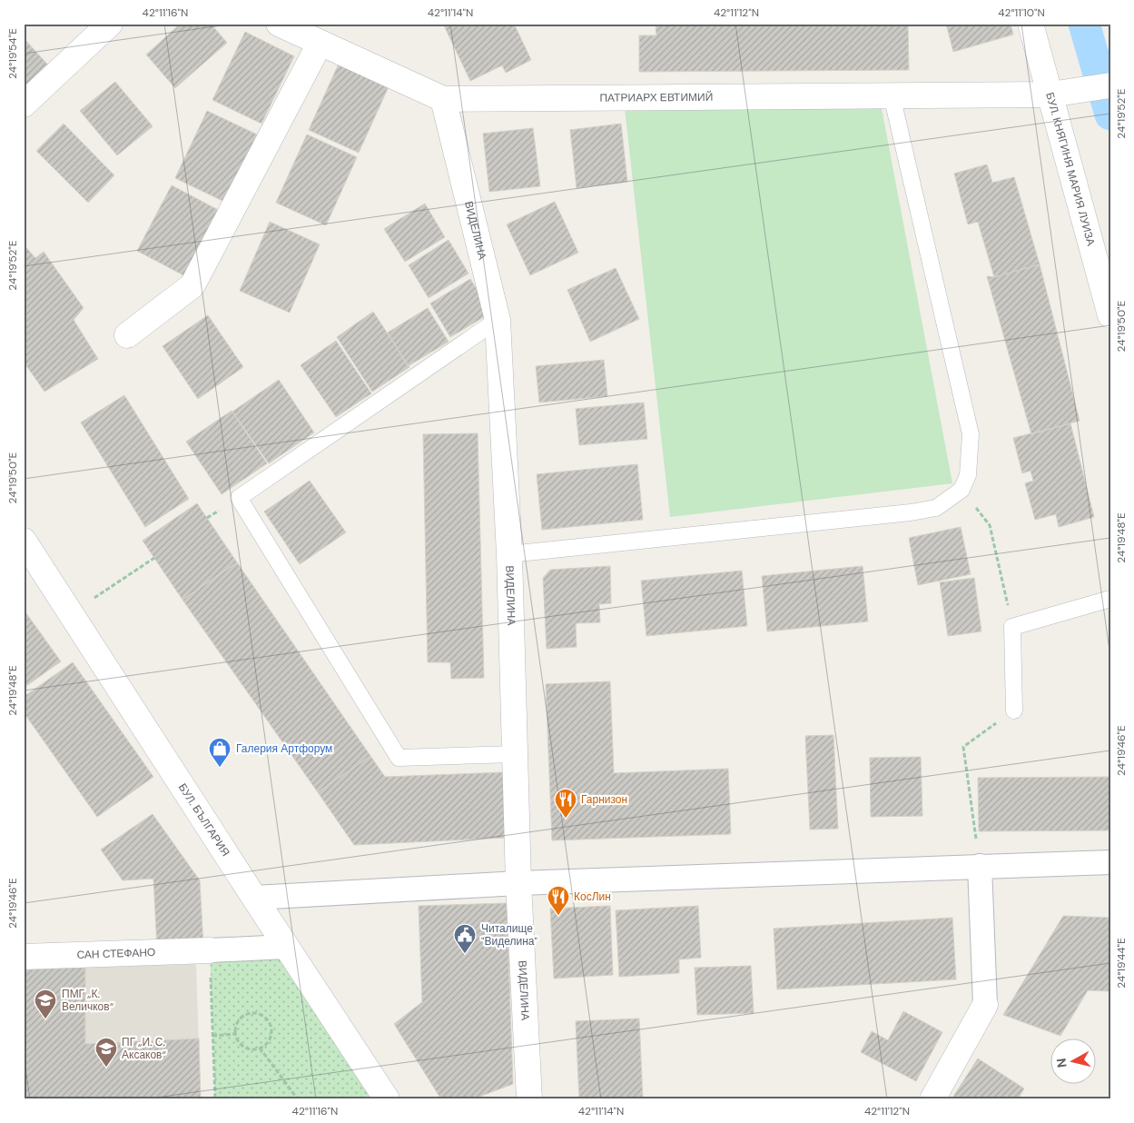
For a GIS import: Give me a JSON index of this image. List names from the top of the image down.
{
  "streets": {
    "street": [
      "ПАТРИАРХ ЕВТИМИЙ",
      "БУЛ. КНЯГИНЯ МАРИЯ ЛУИЗА",
      "ВИДЕЛИНА",
      "БУЛ. БЪЛГАРИЯ",
      "САН СТЕФАНО"
    ]
  },
  "crossings": [
    ["ПАТРИАРХ ЕВТИМИЙ", "БУЛ. КНЯГИНЯ МАРИЯ ЛУИЗА"],
    ["ПАТРИАРХ ЕВТИМИЙ", "ВИДЕЛИНА"]
  ],
  "places": {
    "shop": ["Галерия Артфорум"],
    "restaurant": ["Гарнизон", "КосЛин"],
    "public building": ["Читалище \"Виделина\""],
    "school or university": ["ПМГ „К. Величков“", "ПГ „И. С. Аксаков“"]
  },
  "north": "left",
  "coordinates": [
    "42°11'16\"N",
    "42°11'14\"N",
    "42°11'12\"N",
    "42°11'10\"N",
    "24°19'54\"E",
    "24°19'52\"E",
    "24°19'50\"E",
    "24°19'48\"E",
    "24°19'46\"E",
    "24°19'44\"E"
  ]
}
